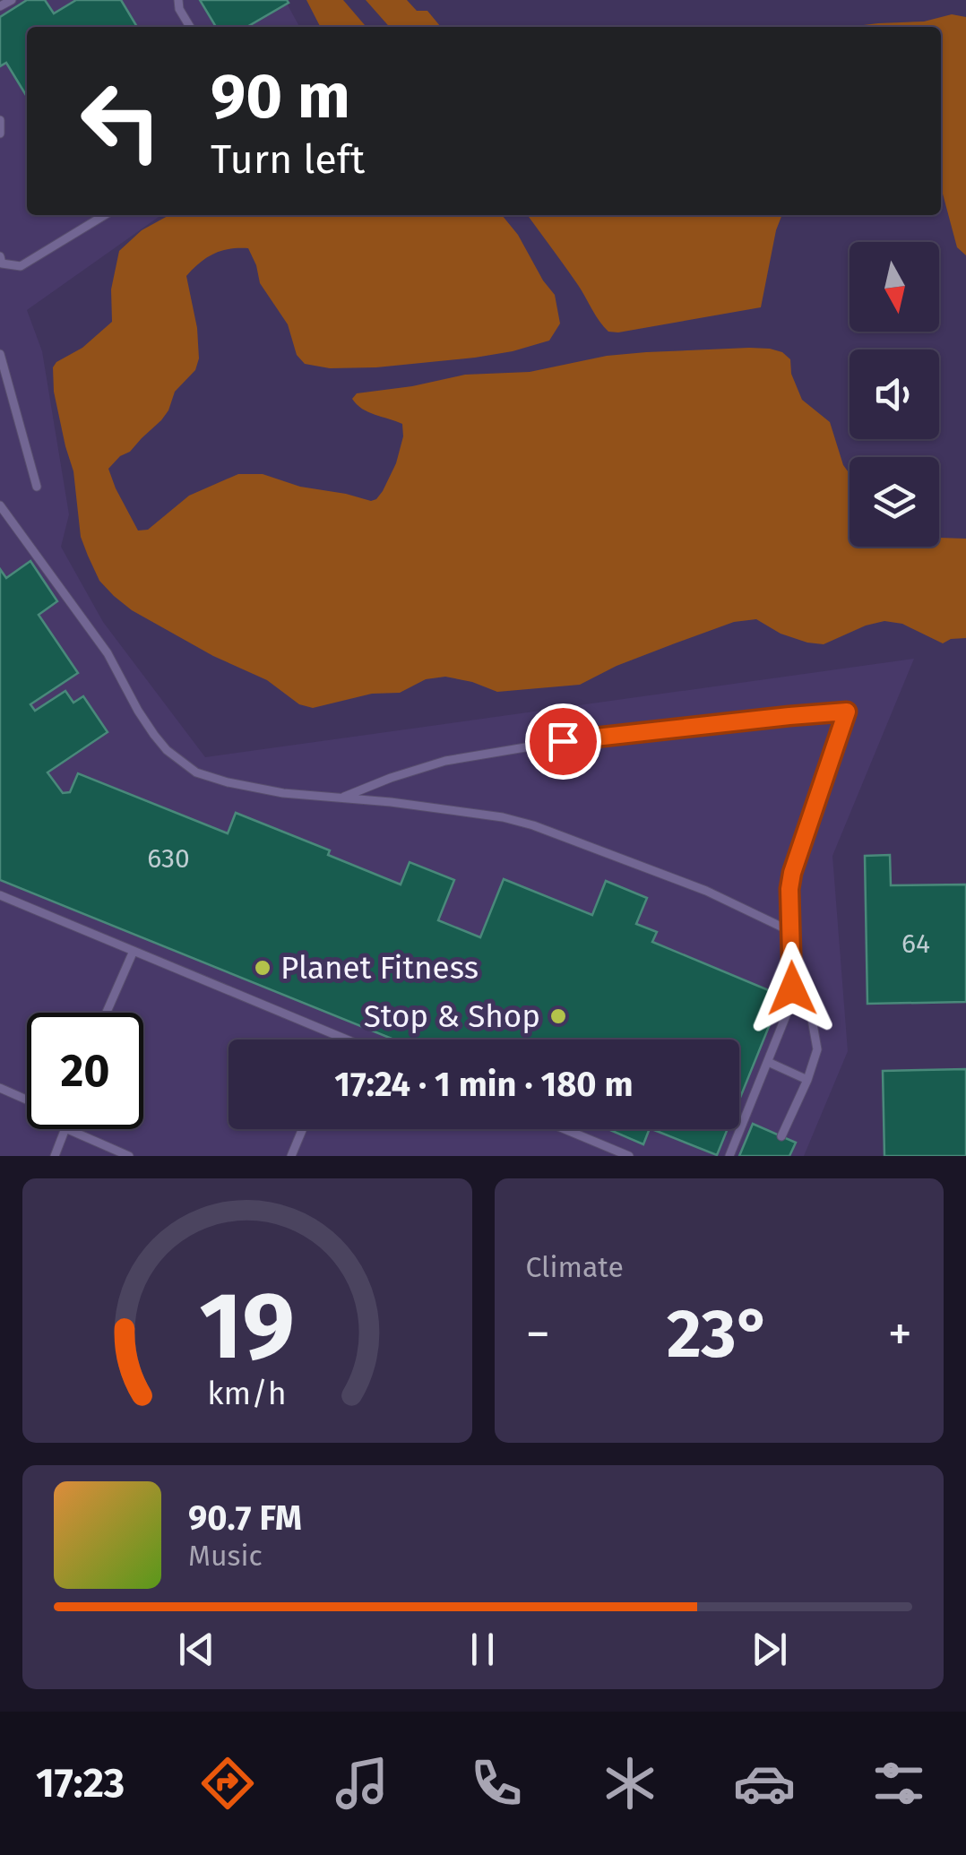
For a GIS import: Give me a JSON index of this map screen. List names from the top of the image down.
{
  "places": ["Planet Fitness", "Stop & Shop"],
  "house_numbers": ["630", "64"],
  "north": "bottom",
  "page": {
    "turn": ["90 m", "Turn left"],
    "limit": "20",
    "trip": "17:24 · 1 min · 180 m",
    "tile": "Climate",
    "heat": ["−", "23°", "+"],
    "song": ["90.7 FM", "Music"],
    "tabs": "17:23",
    "gauge": ["19", "km/h"]
  }
}
